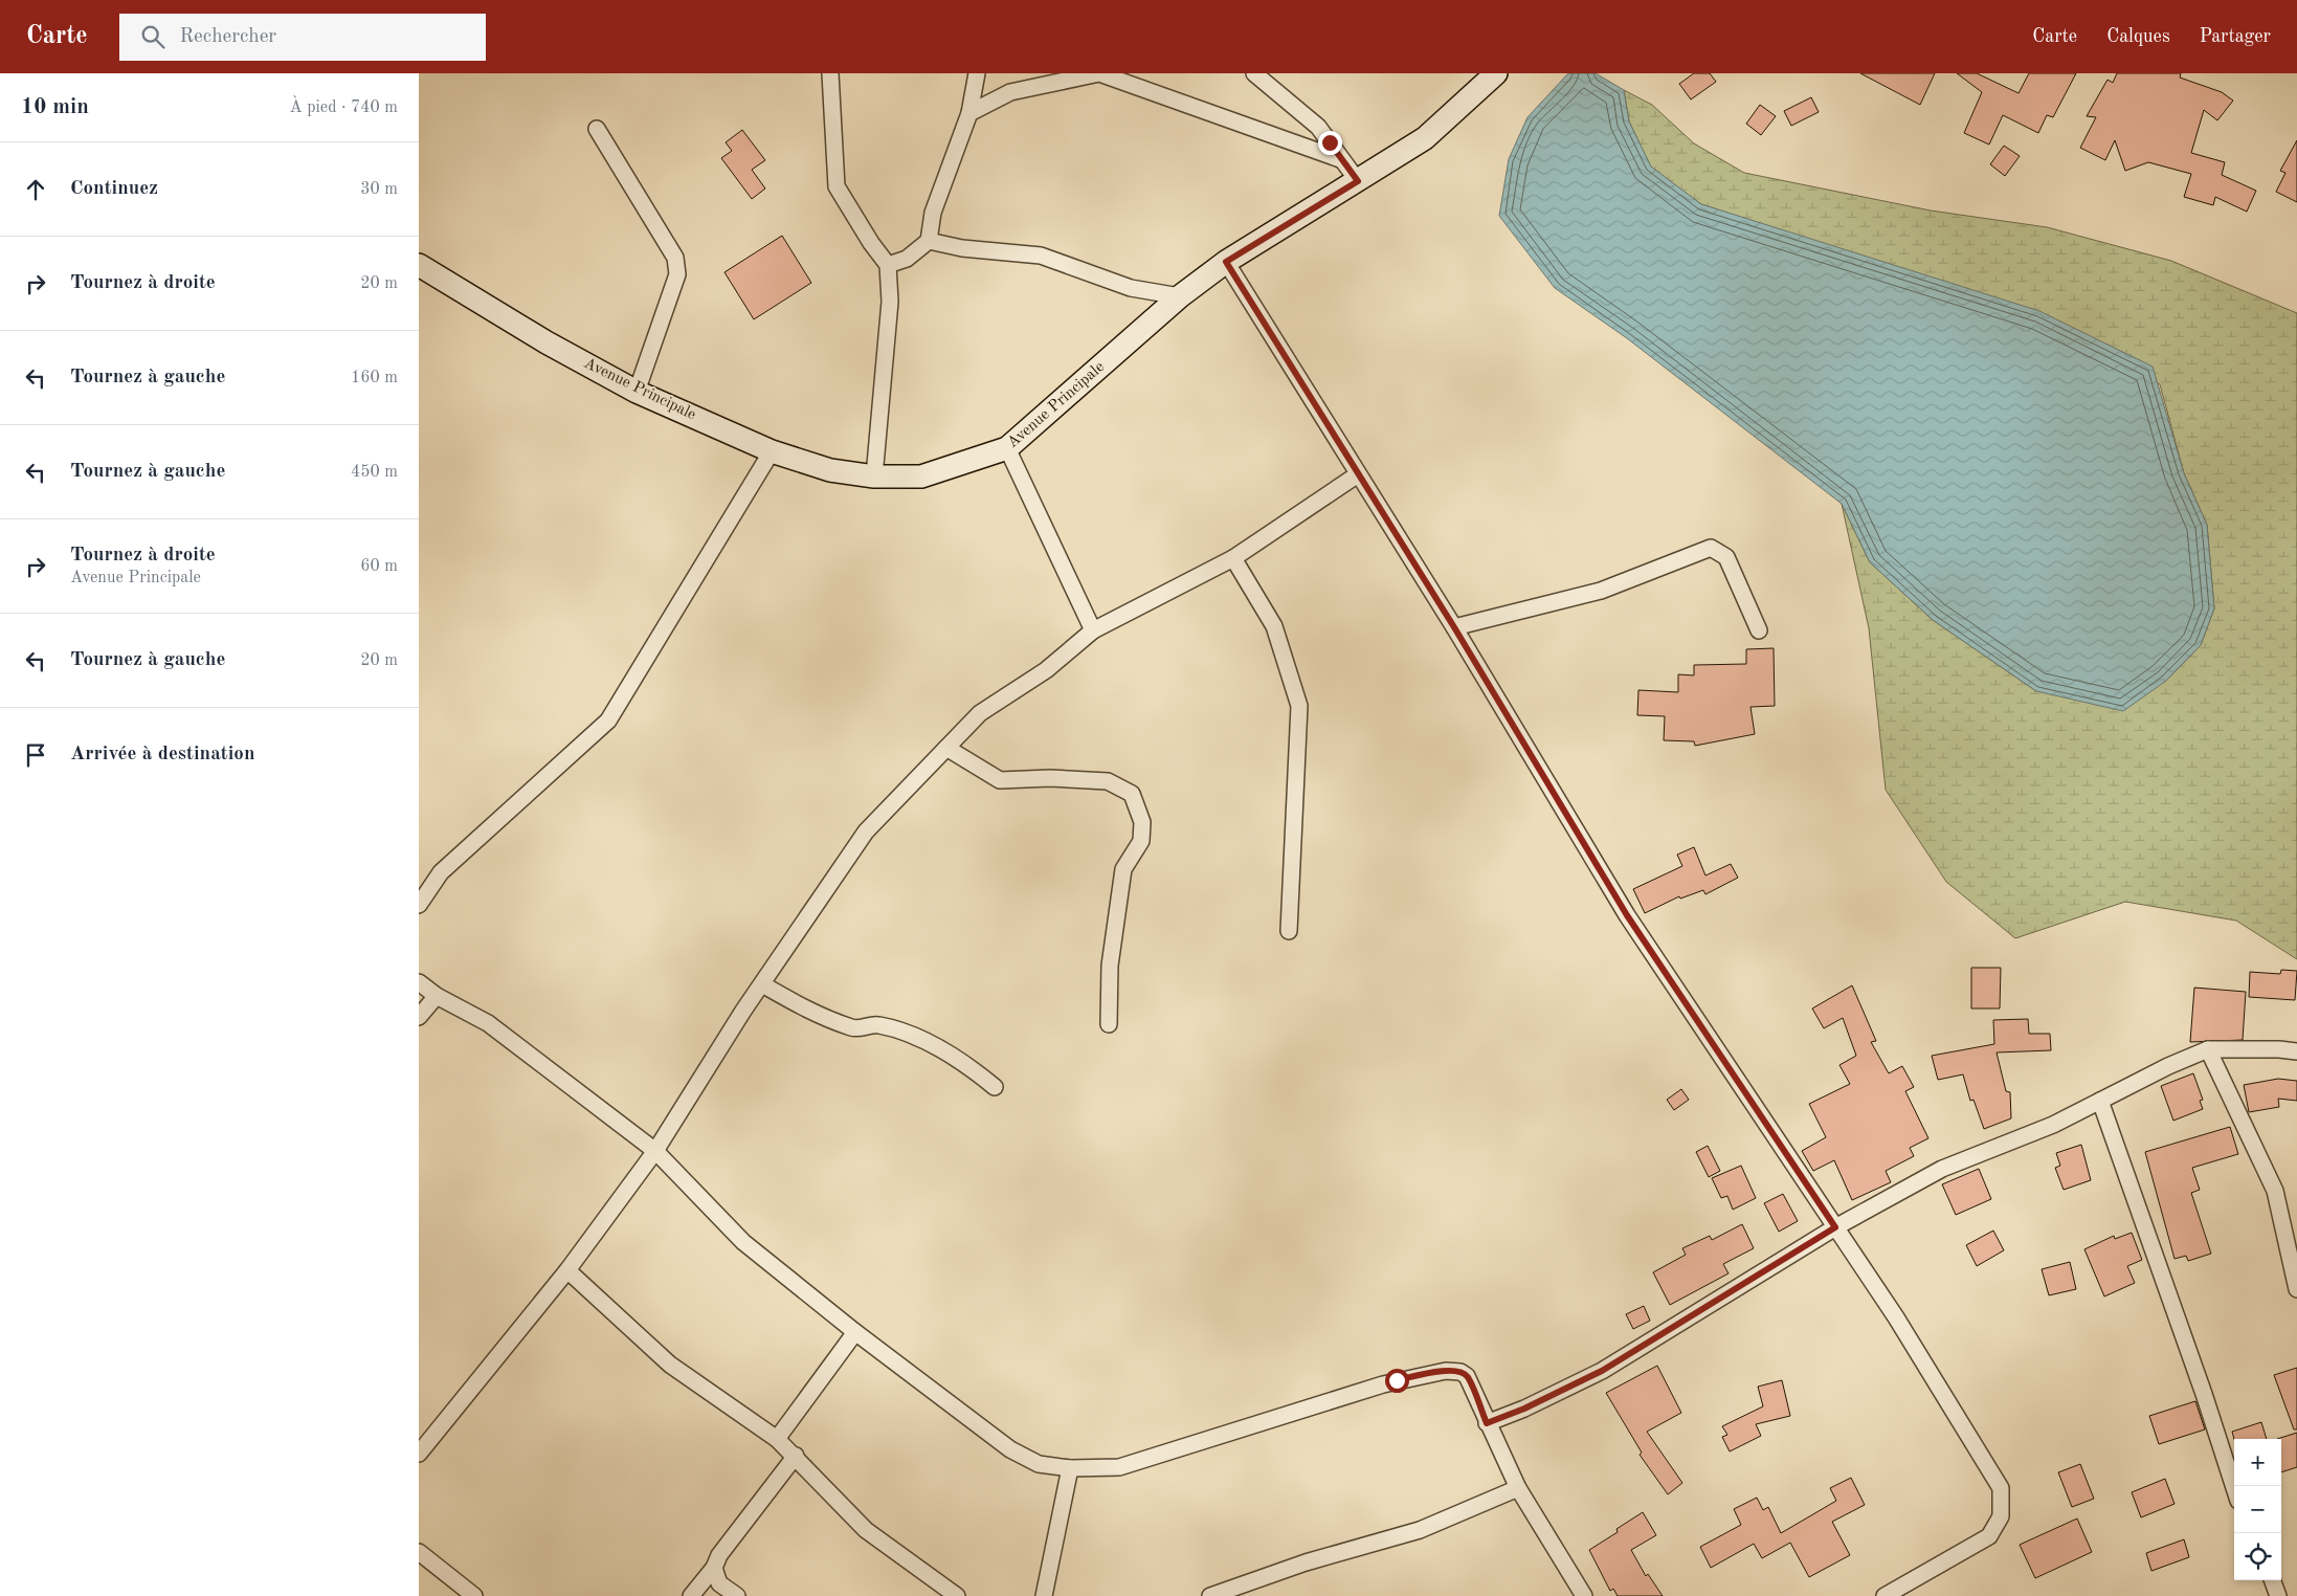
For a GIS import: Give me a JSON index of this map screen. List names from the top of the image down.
{
  "streets": {
    "street": ["Avenue Principale"]
  },
  "page": {
    "header": "Carte",
    "search": "Rechercher",
    "nav": ["Carte", "Calques", "Partager"],
    "heading": ["10 min", "À pied · 740 m"],
    "list": [
      ["Continuez", "30 m"],
      ["Tournez à droite", "20 m"],
      ["Tournez à gauche", "160 m"],
      ["Tournez à gauche", "450 m"],
      ["Tournez à droite", "Avenue Principale", "60 m"],
      ["Tournez à gauche", "20 m"],
      "Arrivée à destination"
    ],
    "map_buttons": ["+", "−"]
  }
}
